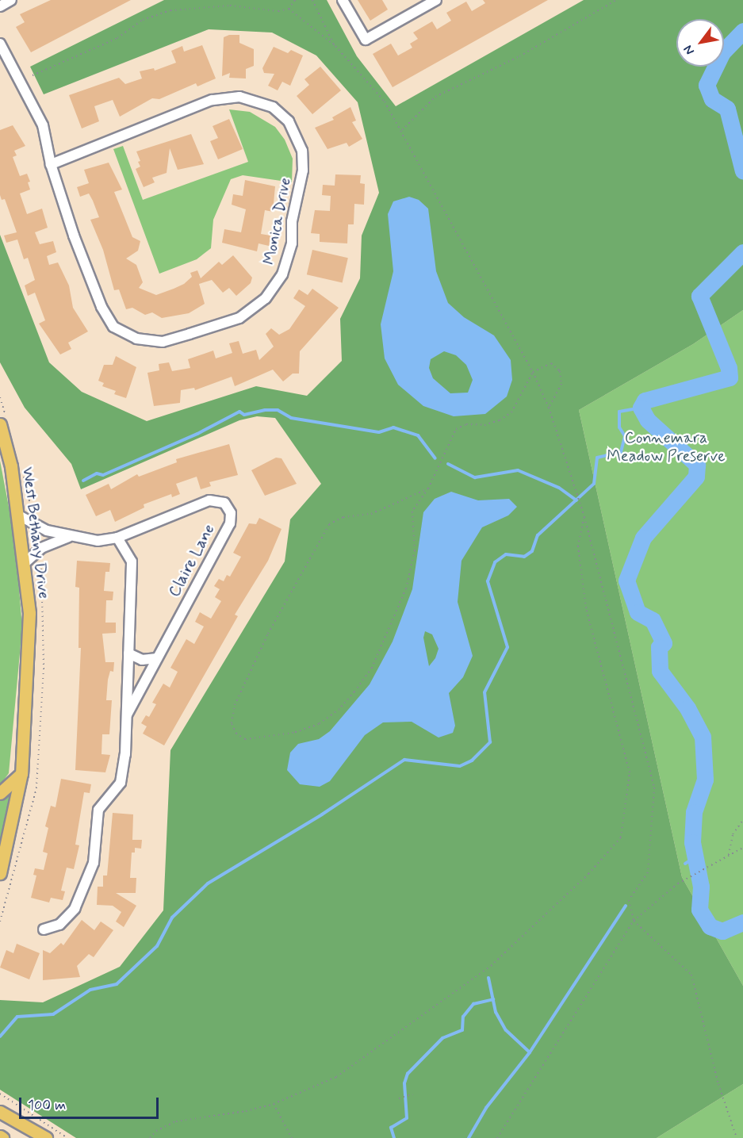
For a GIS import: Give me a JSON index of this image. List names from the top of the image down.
{
  "streets": {
    "main road": ["West Bethany Drive"],
    "street": ["Monica Drive", "Claire Lane"]
  },
  "crossings": [
    ["West Bethany Drive", "Claire Lane"]
  ],
  "parks": ["Connemara Meadow Preserve"],
  "scale_bar": "100 m",
  "north": "bottom left"
}
